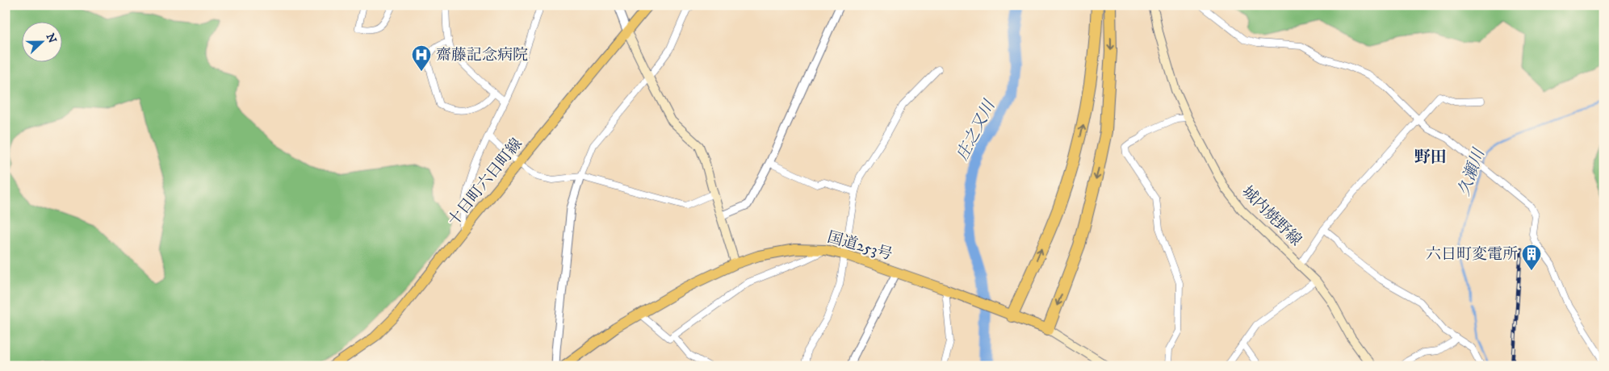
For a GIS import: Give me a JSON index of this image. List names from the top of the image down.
{
  "streets": {
    "highway": ["国道253号"],
    "main road": ["十日町六日町線", "城内焼野線"]
  },
  "districts": ["野田"],
  "water": ["庄之又川", "久瀬川"],
  "places": {
    "hospital": ["齋藤記念病院"],
    "building": ["六日町変電所"]
  },
  "north": "right"
}
